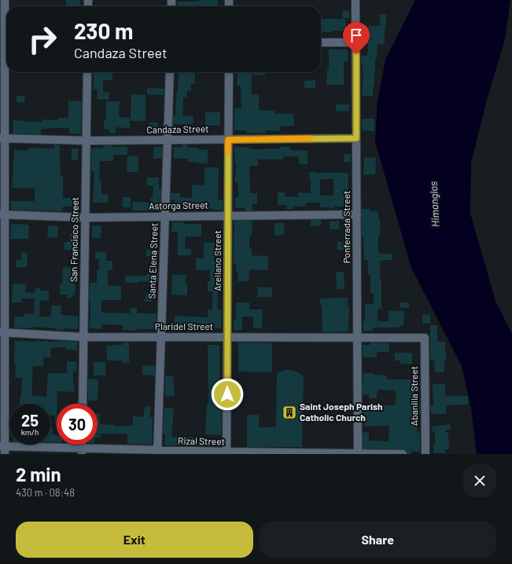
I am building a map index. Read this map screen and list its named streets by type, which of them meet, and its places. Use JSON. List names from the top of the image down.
{
  "streets": {
    "street": [
      "Candaza Street",
      "Astorga Street",
      "Ponferrada Street",
      "San Francisco Street",
      "Santa Elena Street",
      "Arellano Street",
      "Plaridel Street",
      "Abanilla Street",
      "Rizal Street"
    ]
  },
  "crossings": [
    ["Candaza Street", "Ponferrada Street"],
    ["Candaza Street", "San Francisco Street"],
    ["Candaza Street", "Santa Elena Street"],
    ["Candaza Street", "Arellano Street"],
    ["Astorga Street", "Ponferrada Street"],
    ["Astorga Street", "San Francisco Street"],
    ["Astorga Street", "Santa Elena Street"],
    ["Astorga Street", "Arellano Street"],
    ["Ponferrada Street", "Plaridel Street"],
    ["Ponferrada Street", "Rizal Street"],
    ["San Francisco Street", "Plaridel Street"],
    ["Santa Elena Street", "Plaridel Street"],
    ["Santa Elena Street", "Rizal Street"],
    ["Arellano Street", "Plaridel Street"],
    ["Arellano Street", "Rizal Street"],
    ["Plaridel Street", "Abanilla Street"]
  ],
  "water": ["Himanglos"],
  "places": {
    "building": ["Saint Joseph Parish Catholic Church"]
  },
  "page": {
    "turn": ["230 m", "Candaza Street"],
    "speed": "25 km/h",
    "limit": "30",
    "heading": ["2 min", "430 m · 08:48"],
    "buttons": ["Exit", "Share"]
  }
}
